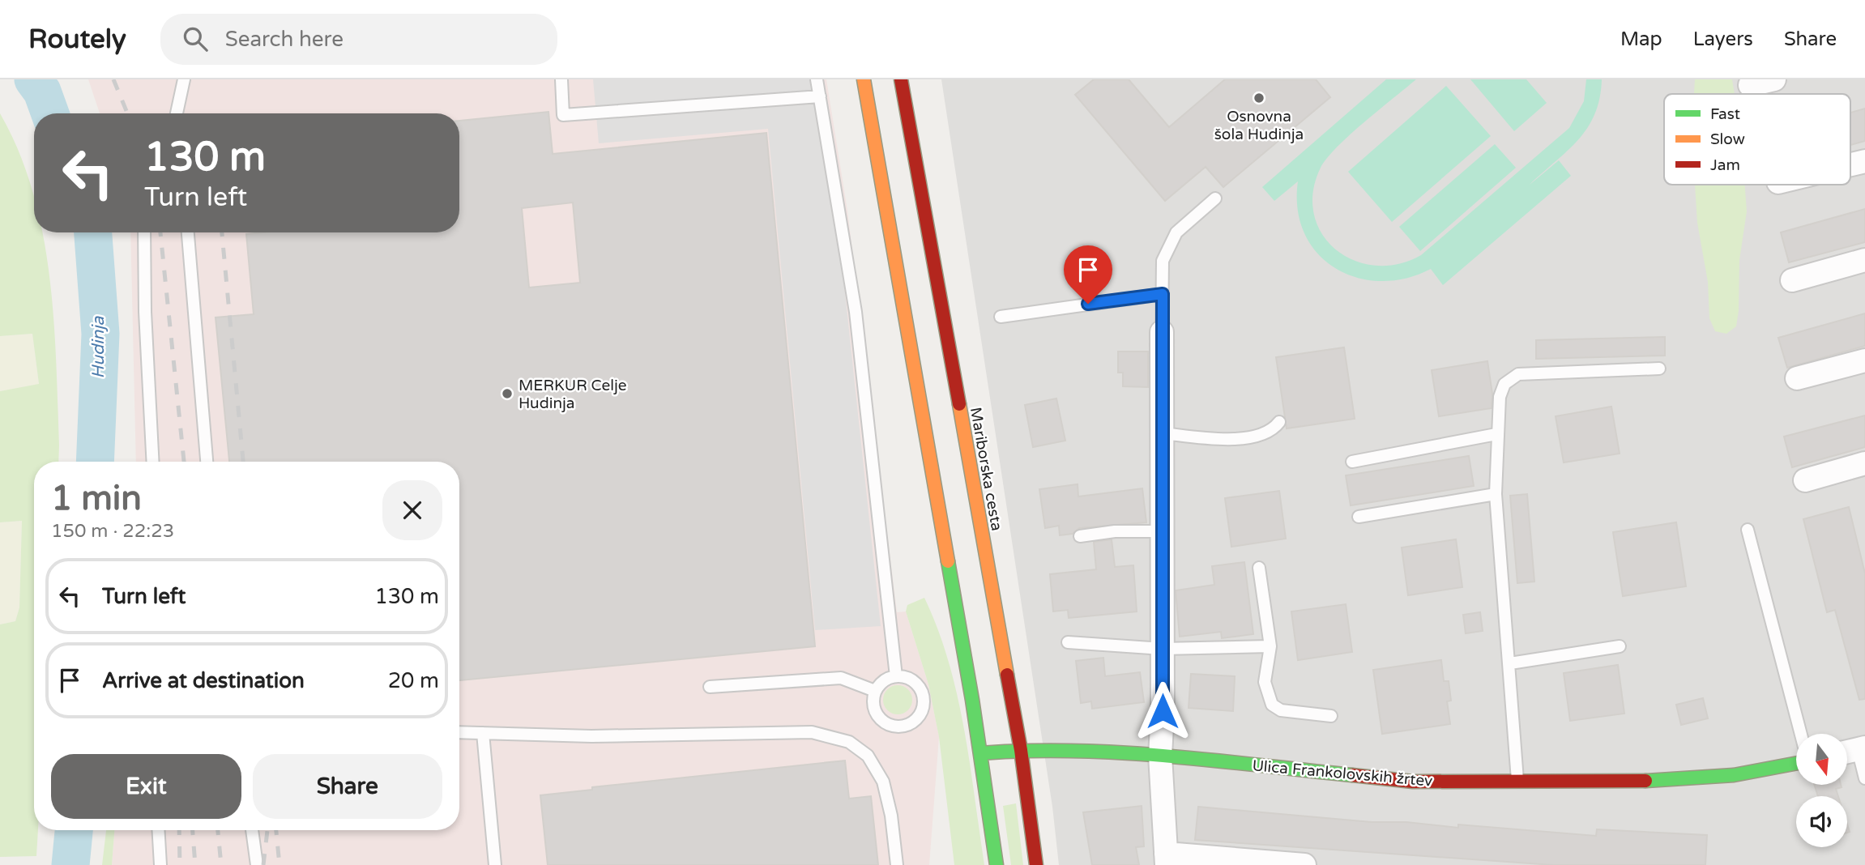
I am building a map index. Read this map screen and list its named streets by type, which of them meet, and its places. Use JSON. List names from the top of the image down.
{
  "streets": {
    "main road": ["Mariborska cesta", "Ulica Frankolovskih žrtev"]
  },
  "crossings": [
    ["Mariborska cesta", "Ulica Frankolovskih žrtev"]
  ],
  "water": ["Hudinja"],
  "places": ["Osnovna šola Hudinja", "MERKUR Celje Hudinja"],
  "legend": ["Fast", "Slow", "Jam"],
  "north": "bottom",
  "page": {
    "header": "Routely",
    "search": "Search here",
    "nav": ["Map", "Layers", "Share"],
    "turn": ["130 m", "Turn left"],
    "heading": ["1 min", "150 m · 22:23"],
    "list": [
      {
        "name": "Turn left",
        "value": "130 m"
      },
      {
        "name": "Arrive at destination",
        "value": "20 m"
      }
    ],
    "buttons": ["Exit", "Share"]
  }
}
